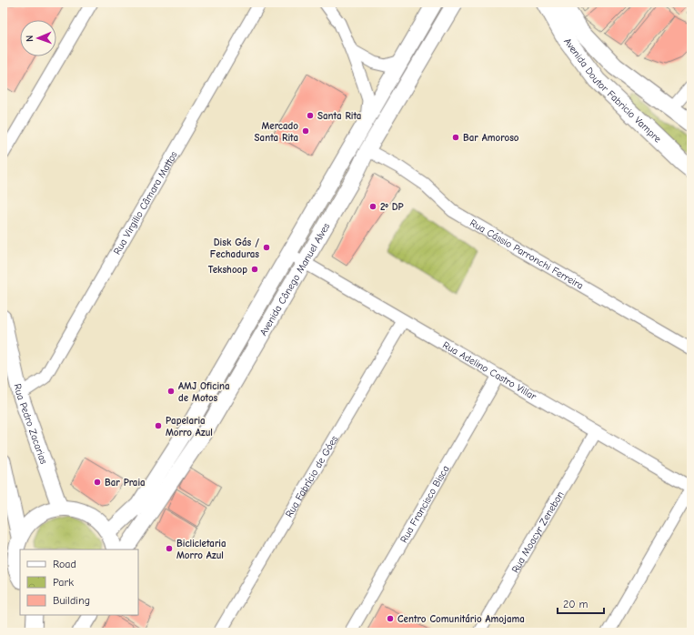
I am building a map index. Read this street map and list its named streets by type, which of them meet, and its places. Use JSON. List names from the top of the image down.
{
  "streets": {
    "main road": ["Avenida Doutor Fabricio Vampre"],
    "street": [
      "Rua Virgilio Câmara Mattos",
      "Rua Cássio Parronchi Ferreira",
      "Avenida Cônego Manuel Alves",
      "Rua Adelino Castro Villar",
      "Rua Pedro Zacarias",
      "Rua Fabrício de Góes",
      "Rua Francisco Bisca",
      "Rua Moacyr Zenebon"
    ]
  },
  "crossings": [
    ["Rua Virgilio Câmara Mattos", "Rua Pedro Zacarias"],
    ["Rua Cássio Parronchi Ferreira", "Avenida Cônego Manuel Alves"],
    ["Avenida Cônego Manuel Alves", "Rua Adelino Castro Villar"],
    ["Rua Adelino Castro Villar", "Rua Fabrício de Góes"],
    ["Rua Adelino Castro Villar", "Rua Francisco Bisca"],
    ["Rua Adelino Castro Villar", "Rua Moacyr Zenebon"]
  ],
  "places": [
    "Santa Rita",
    "Mercado Santa Rita",
    "Bar Amoroso",
    "2º DP",
    "Disk Gás / Fechaduras",
    "Tekshoop",
    "AMJ Oficina de Motos",
    "Papelaria Morro Azul",
    "Bar Praia",
    "Biclicletaria Morro Azul",
    "Centro Comunitário Amojama"
  ],
  "legend": ["Road", "Park", "Building"],
  "scale_bar": "20 m",
  "north": "left"
}
